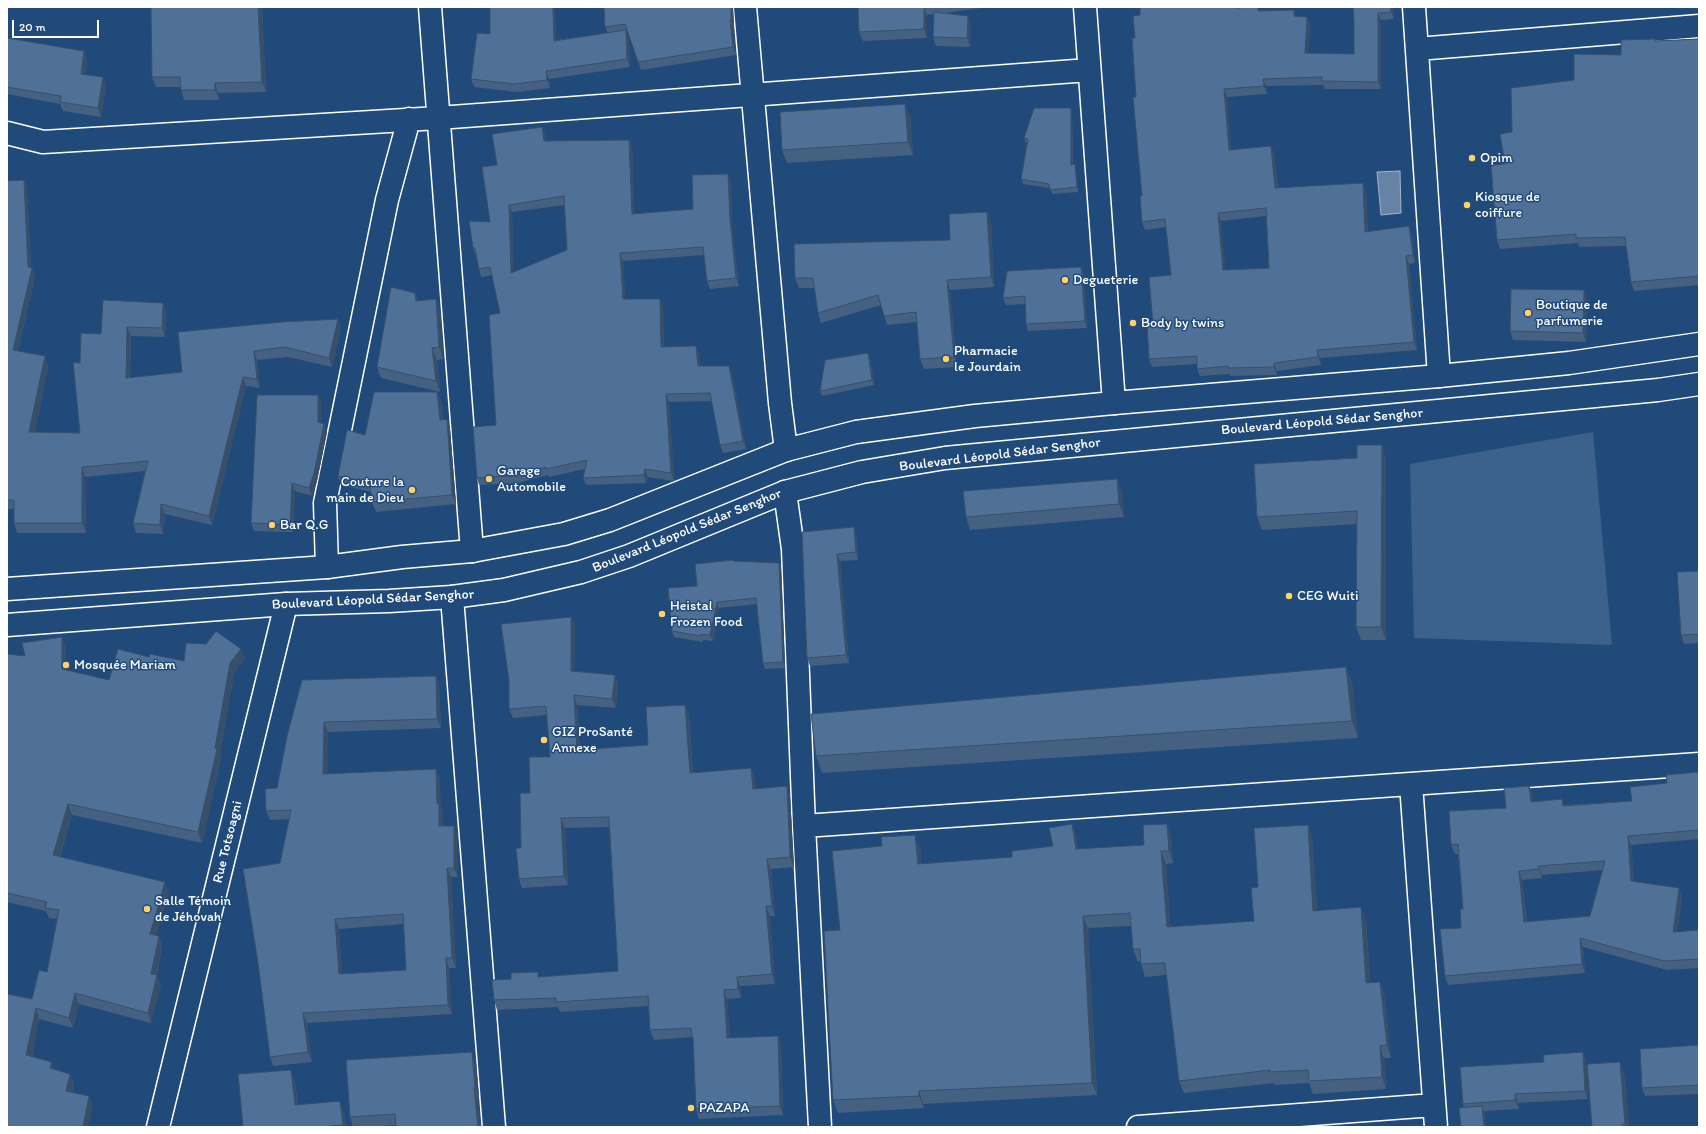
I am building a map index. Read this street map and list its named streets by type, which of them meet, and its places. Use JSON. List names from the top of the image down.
{
  "streets": {
    "street": ["Boulevard Léopold Sédar Senghor", "Rue Totsoagni"]
  },
  "crossings": [
    ["Boulevard Léopold Sédar Senghor", "Rue Totsoagni"]
  ],
  "places": [
    "Opim",
    "Kiosque de coiffure",
    "Degueterie",
    "Boutique de parfumerie",
    "Body by twins",
    "Pharmacie le Jourdain",
    "Garage Automobile",
    "Couture la main de Dieu",
    "Bar Q.G",
    "CEG Wuiti",
    "Heistal Frozen Food",
    "Mosquée Mariam",
    "GIZ ProSanté Annexe",
    "Salle Témoin de Jéhovah",
    "PAZAPA"
  ],
  "scale_bar": "20 m"
}
